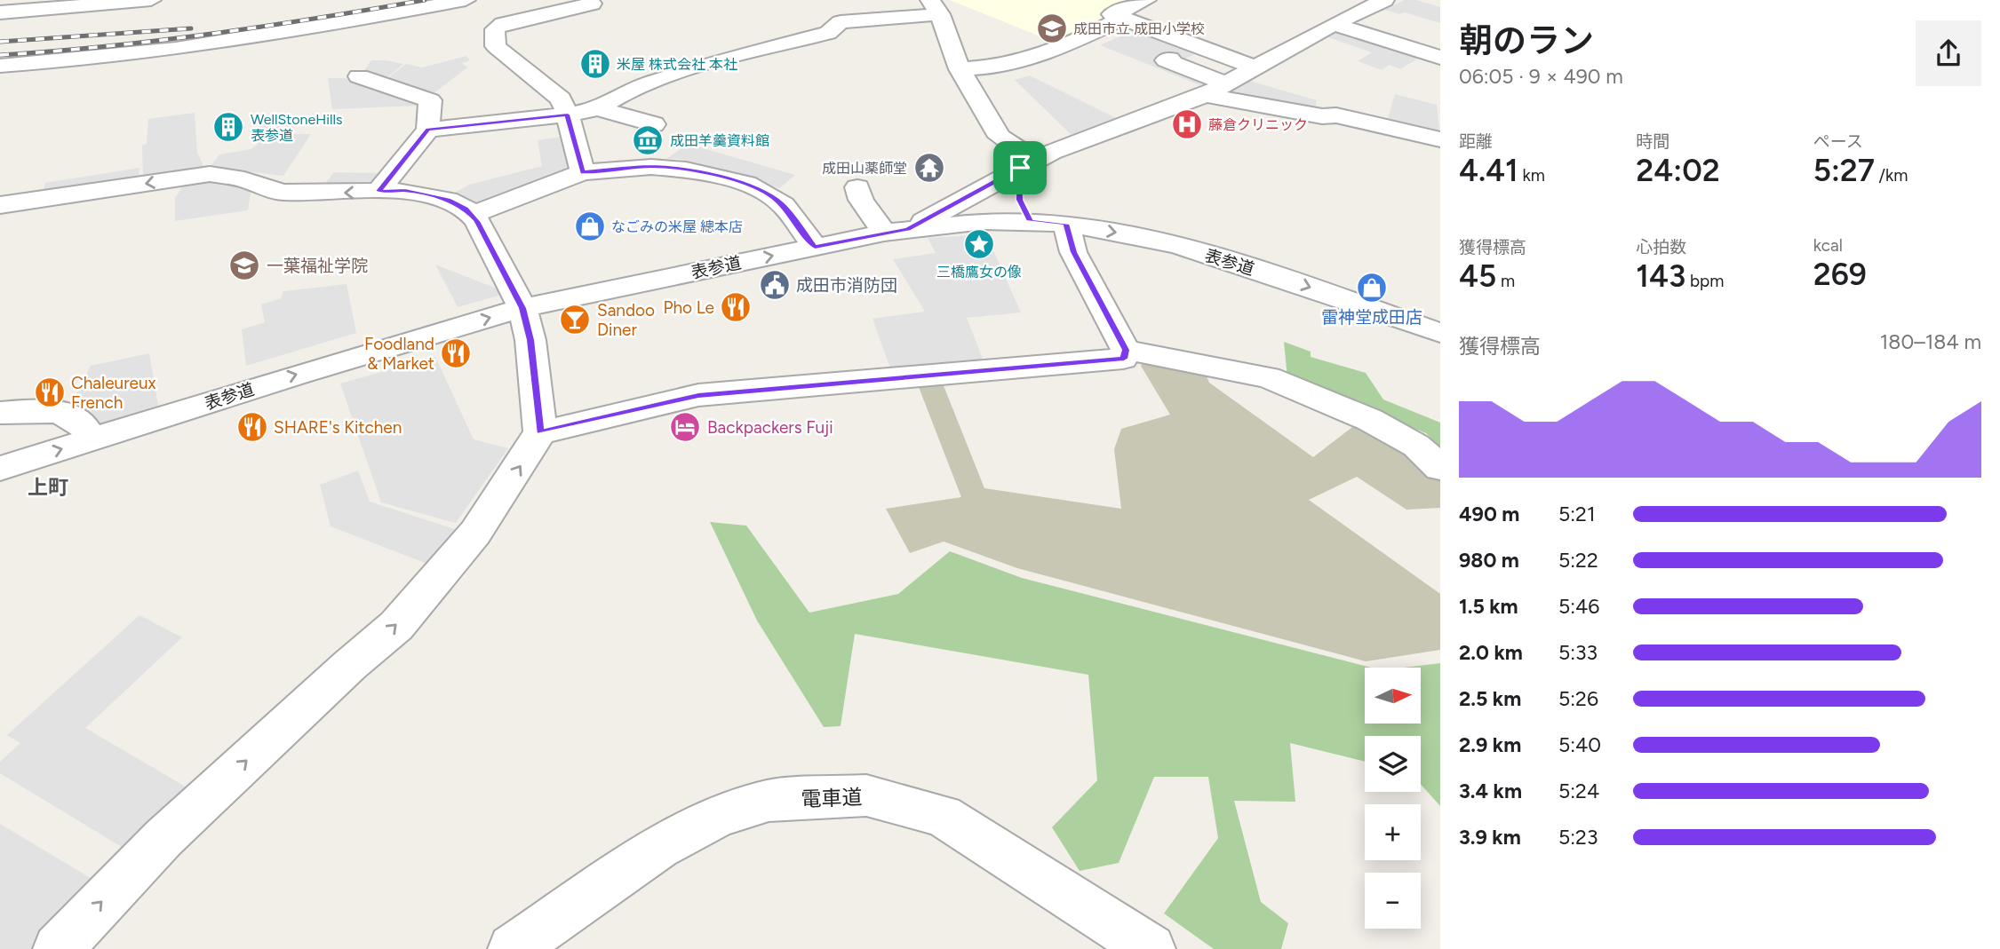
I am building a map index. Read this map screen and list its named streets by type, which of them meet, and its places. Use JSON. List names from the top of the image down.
{
  "streets": {
    "street": ["表参道", "電車道"]
  },
  "districts": ["上町"],
  "places": {
    "school or university": ["成田市立 成田小学校", "一葉福祉学院"],
    "building": ["米屋 株式会社 本社", "WellStoneHills 表参道"],
    "hospital": ["藤倉クリニック"],
    "museum": ["成田羊羹資料館"],
    "temple": ["成田山薬師堂"],
    "shop": ["なごみの米屋 總本店", "雷神堂成田店"],
    "place": ["三橋鷹女の像"],
    "public building": ["成田市消防団"],
    "restaurant": [
      "Pho Le",
      "Foodland & Market",
      "Chaleureux French",
      "SHARE's Kitchen"
    ],
    "bar": ["Sandoo Diner"],
    "hotel": ["Backpackers Fuji"]
  },
  "north": "right",
  "page": {
    "heading": ["朝のラン", "06:05 · 9 × 490 m"],
    "stats": [
      ["距離", "4.41 km"],
      ["時間", "24:02"],
      ["ペース", "5:27 /km"],
      ["獲得標高", "45 m"],
      ["心拍数", "143 bpm"],
      ["kcal", "269"]
    ],
    "chart": ["獲得標高", "180–184 m"],
    "list": [
      {
        "name": "490 m",
        "note": "5:21"
      },
      {
        "name": "980 m",
        "note": "5:22"
      },
      {
        "name": "1.5 km",
        "note": "5:46"
      },
      {
        "name": "2.0 km",
        "note": "5:33"
      },
      {
        "name": "2.5 km",
        "note": "5:26"
      },
      {
        "name": "2.9 km",
        "note": "5:40"
      },
      {
        "name": "3.4 km",
        "note": "5:24"
      },
      {
        "name": "3.9 km",
        "note": "5:23"
      }
    ],
    "map_buttons": ["+", "−"]
  }
}
